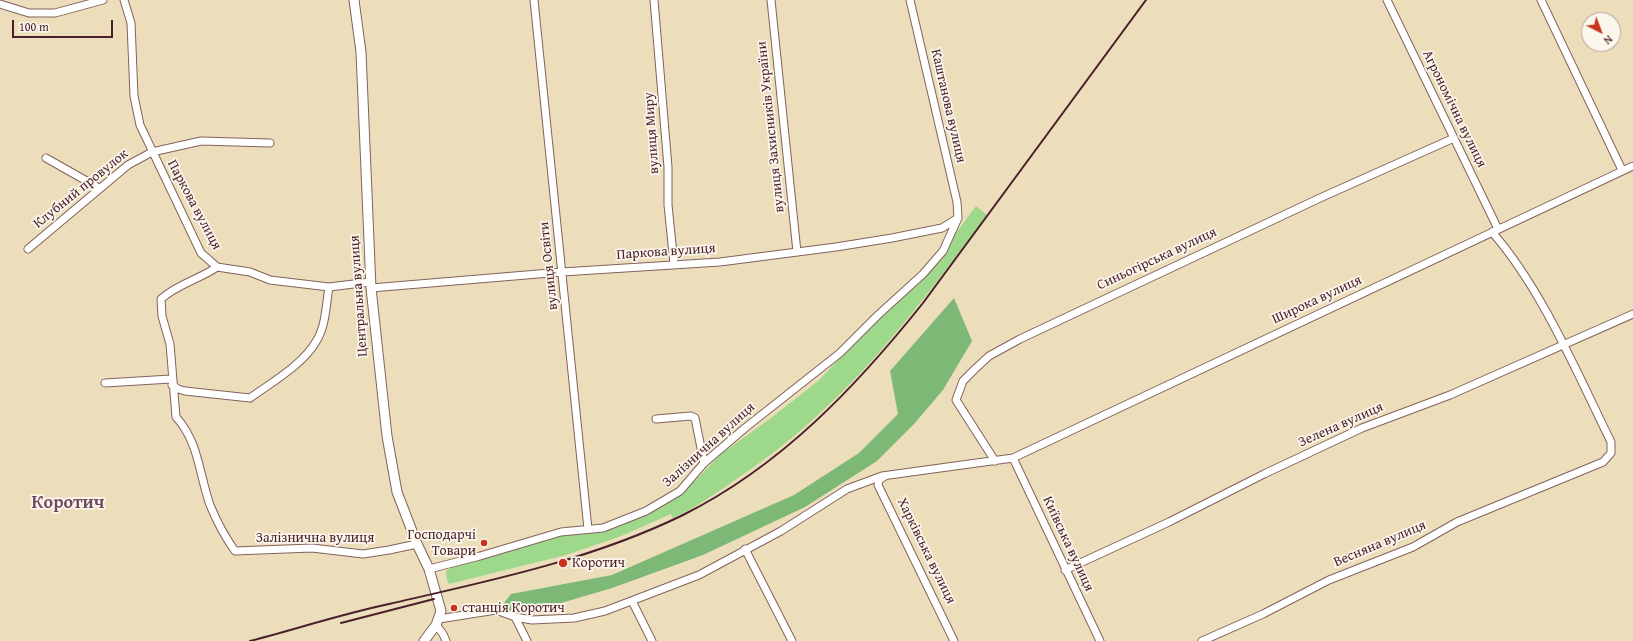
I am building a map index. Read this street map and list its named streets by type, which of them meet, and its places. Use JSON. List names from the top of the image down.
{
  "streets": {
    "street": [
      "Каштанова вулиця",
      "Агрономічна вулиця",
      "вулиця Захисників України",
      "вулиця Миру",
      "Клубний провулок",
      "Паркова вулиця",
      "Синьогірська вулиця",
      "вулиця Освіти",
      "Центральна вулиця",
      "Широка вулиця",
      "Зелена вулиця",
      "Залізнична вулиця",
      "Київська вулиця",
      "Весняна вулиця",
      "Харківська вулиця"
    ]
  },
  "crossings": [
    ["Каштанова вулиця", "Паркова вулиця"],
    ["Каштанова вулиця", "Залізнична вулиця"],
    ["Агрономічна вулиця", "Синьогірська вулиця"],
    ["Агрономічна вулиця", "Широка вулиця"],
    ["Агрономічна вулиця", "Зелена вулиця"],
    ["Агрономічна вулиця", "Весняна вулиця"],
    ["вулиця Захисників України", "Паркова вулиця"],
    ["вулиця Миру", "Паркова вулиця"],
    ["Клубний провулок", "Паркова вулиця"],
    ["Паркова вулиця", "вулиця Освіти"],
    ["Паркова вулиця", "Центральна вулиця"],
    ["Паркова вулиця", "Залізнична вулиця"],
    ["Синьогірська вулиця", "Широка вулиця"],
    ["вулиця Освіти", "Залізнична вулиця"],
    ["Центральна вулиця", "Широка вулиця"],
    ["Центральна вулиця", "Залізнична вулиця"],
    ["Широка вулиця", "Київська вулиця"],
    ["Широка вулиця", "Харківська вулиця"],
    ["Зелена вулиця", "Київська вулиця"]
  ],
  "districts": ["Коротич"],
  "places": ["Господарчі Товари", "Коротич", "станція Коротич"],
  "scale_bar": "100 m",
  "north": "bottom right"
}
